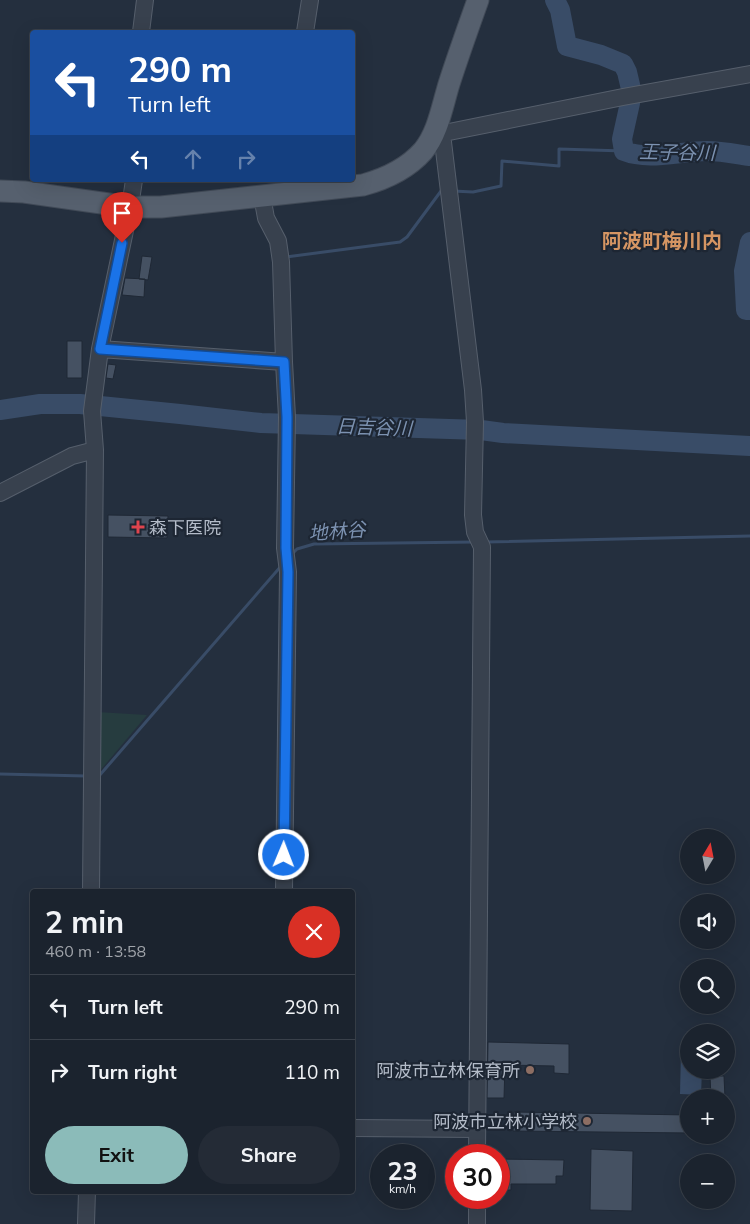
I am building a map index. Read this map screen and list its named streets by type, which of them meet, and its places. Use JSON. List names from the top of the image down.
{
  "districts": ["阿波町梅川内"],
  "water": ["王子谷川", "日吉谷川", "地林谷"],
  "places": {
    "health": ["森下医院"],
    "other": ["阿波市立林保育所", "阿波市立林小学校"]
  },
  "north": "top",
  "page": {
    "turn": ["290 m", "Turn left"],
    "map_buttons": ["+", "−"],
    "heading": ["2 min", "460 m · 13:58"],
    "list": [
      {
        "name": "Turn left",
        "value": "290 m"
      },
      {
        "name": "Turn right",
        "value": "110 m"
      }
    ],
    "buttons": ["Exit", "Share"],
    "speed": "23 km/h",
    "limit": "30"
  }
}
